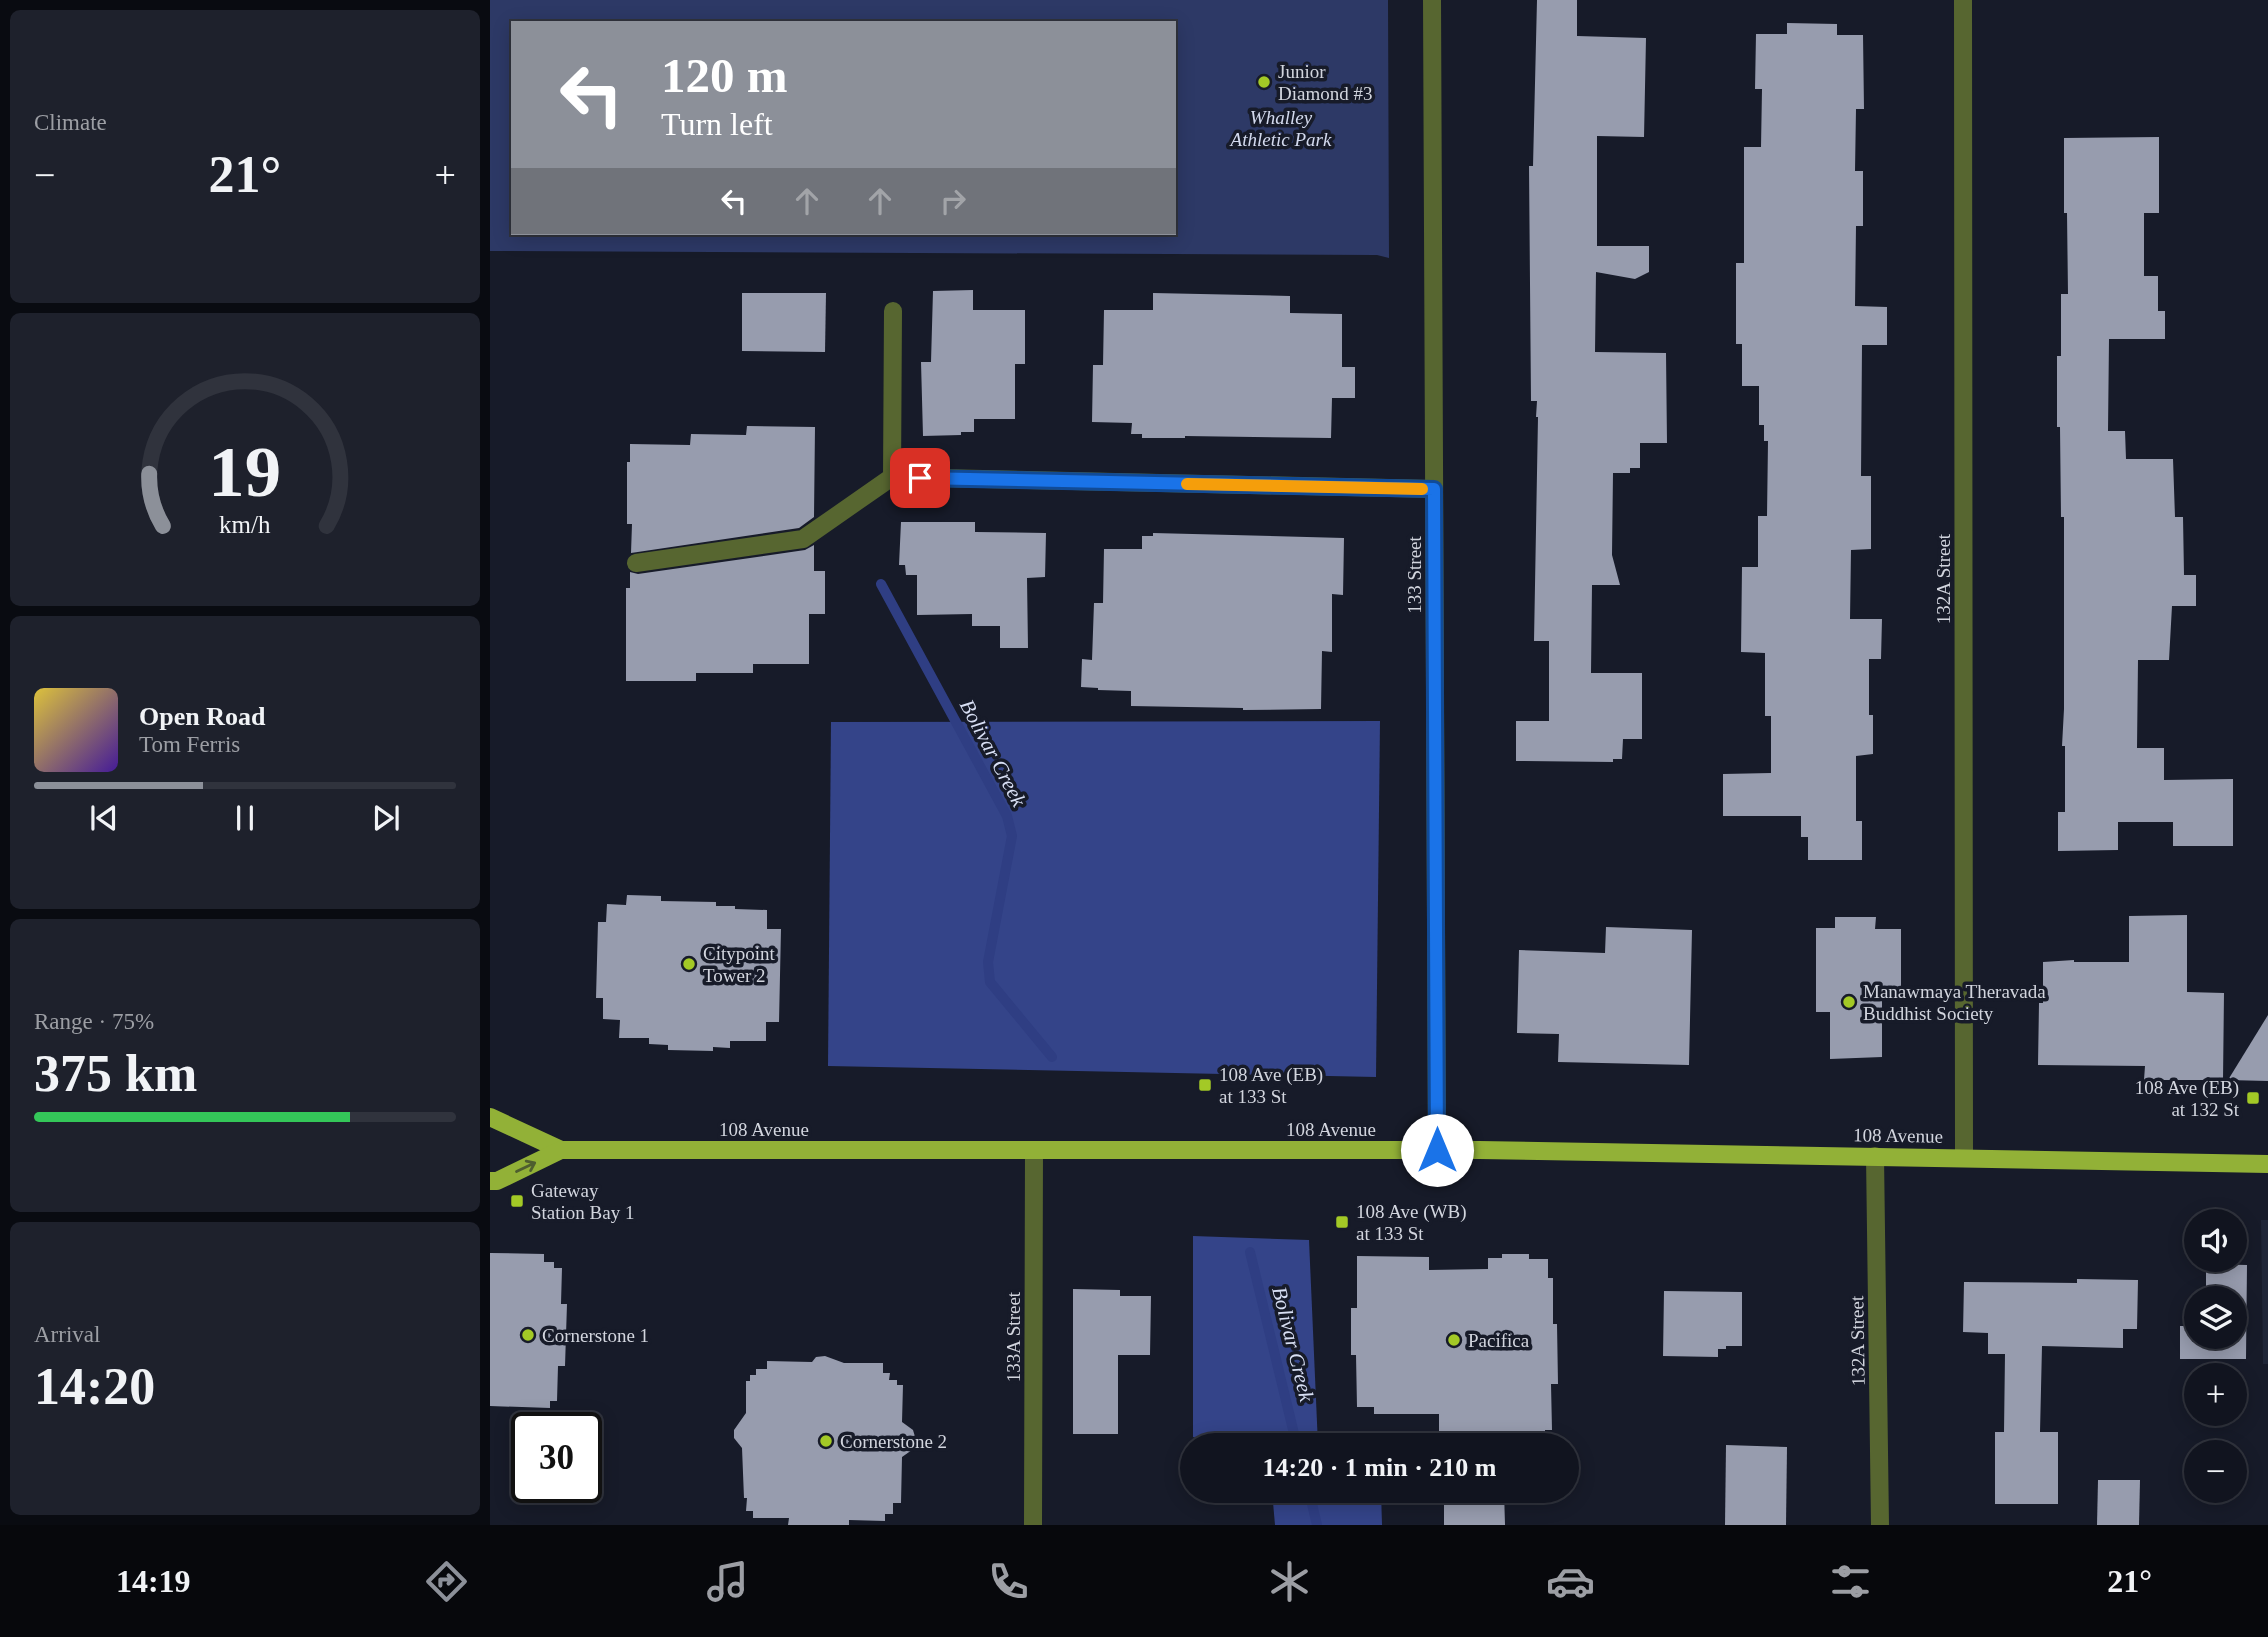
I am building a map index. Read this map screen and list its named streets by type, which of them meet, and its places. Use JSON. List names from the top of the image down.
{
  "streets": {
    "main road": ["108 Avenue"],
    "street": ["133 Street", "132A Street", "133A Street"]
  },
  "crossings": [
    ["133 Street", "108 Avenue"],
    ["132A Street", "108 Avenue"],
    ["108 Avenue", "133A Street"]
  ],
  "water": ["Bolivar Creek"],
  "parks": ["Whalley Athletic Park"],
  "places": {
    "other": [
      "Junior Diamond #3",
      "Citypoint Tower 2",
      "Manawmaya Theravada Buddhist Society",
      "Cornerstone 1",
      "Pacifica",
      "Cornerstone 2"
    ],
    "transit": [
      "108 Ave (EB) at 133 St",
      "108 Ave (EB) at 132 St",
      "Gateway Station Bay 1",
      "108 Ave (WB) at 133 St"
    ]
  },
  "page": {
    "tile": [
      "Climate",
      ["Range · 75%", "375 km"],
      ["Arrival", "14:20"]
    ],
    "turn": ["120 m", "Turn left"],
    "heat": ["−", "21°", "+"],
    "song": ["Open Road", "Tom Ferris"],
    "map_buttons": ["+", "−"],
    "limit": "30",
    "trip": "14:20 · 1 min · 210 m",
    "tabs": ["14:19", "21°"],
    "gauge": ["19", "km/h"]
  }
}
